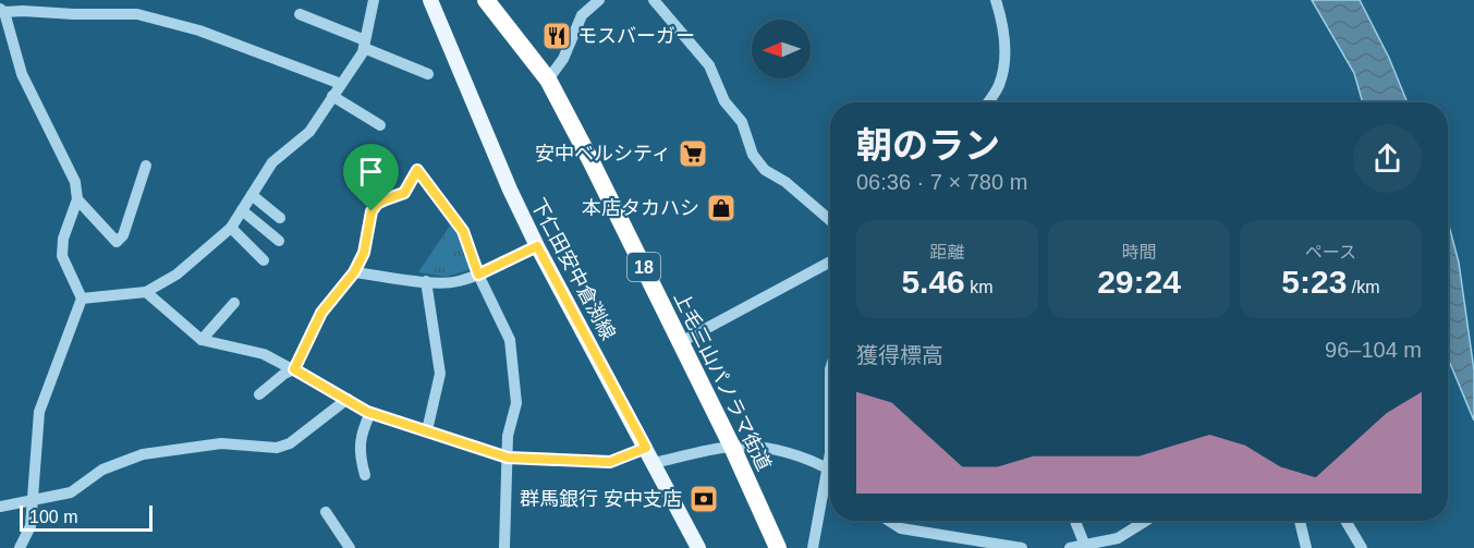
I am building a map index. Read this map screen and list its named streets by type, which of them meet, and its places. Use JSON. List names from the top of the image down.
{
  "streets": {
    "highway": ["18", "上毛三山パノラマ街道"],
    "main road": ["下仁田安中倉渕線"]
  },
  "places": {
    "restaurant": ["モスバーガー"],
    "supermarket": ["安中ベルシティ"],
    "shop": ["本店タカハシ"],
    "bank": ["群馬銀行 安中支店"]
  },
  "scale_bar": "100 m",
  "north": "left",
  "page": {
    "heading": ["朝のラン", "06:36 · 7 × 780 m"],
    "stats": [
      ["距離", "5.46 km"],
      ["時間", "29:24"],
      ["ペース", "5:23 /km"]
    ],
    "chart": ["獲得標高", "96–104 m"],
    "scale": "100 m"
  }
}
